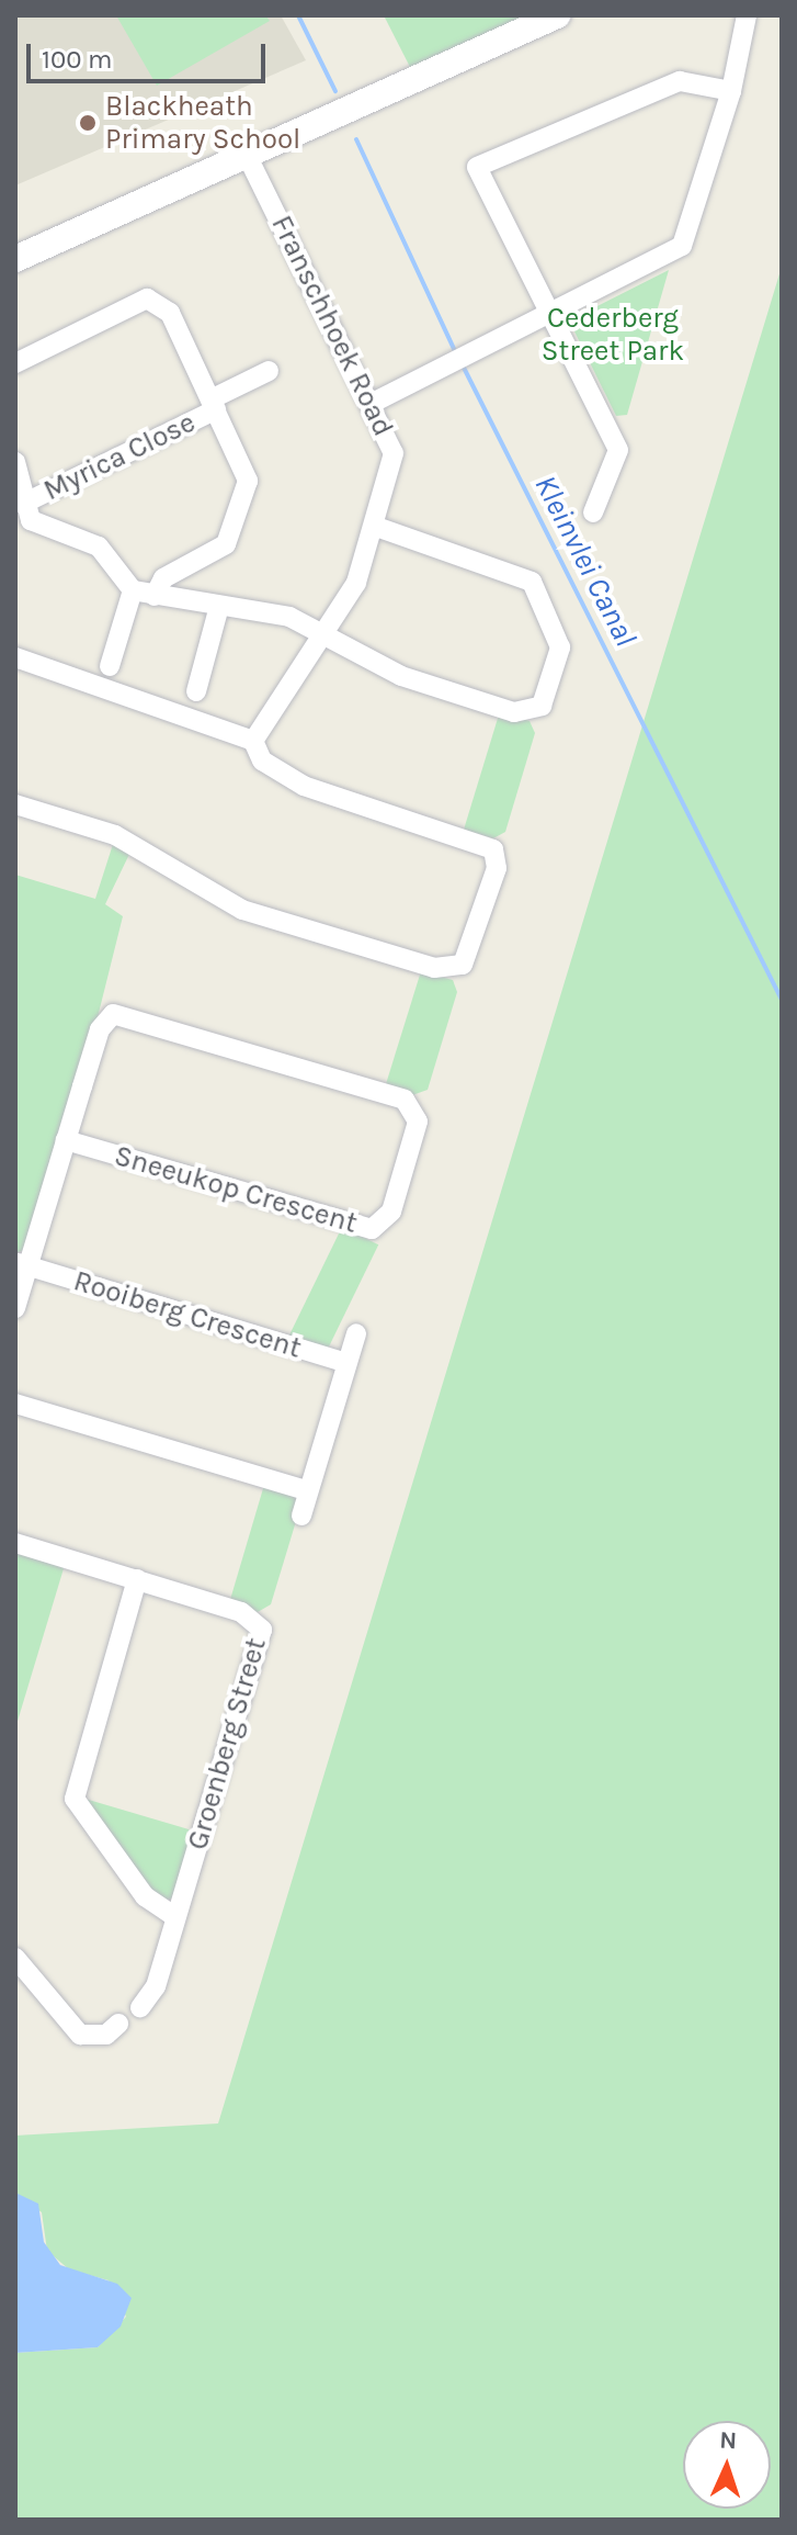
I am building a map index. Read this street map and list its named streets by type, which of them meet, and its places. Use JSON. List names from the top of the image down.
{
  "streets": {
    "street": [
      "Franschhoek Road",
      "Myrica Close",
      "Sneeukop Crescent",
      "Rooiberg Crescent",
      "Groenberg Street"
    ]
  },
  "water": ["Kleinvlei Canal"],
  "parks": ["Cederberg Street Park"],
  "places": ["Blackheath Primary School"],
  "scale_bar": "100 m",
  "north": "top"
}
